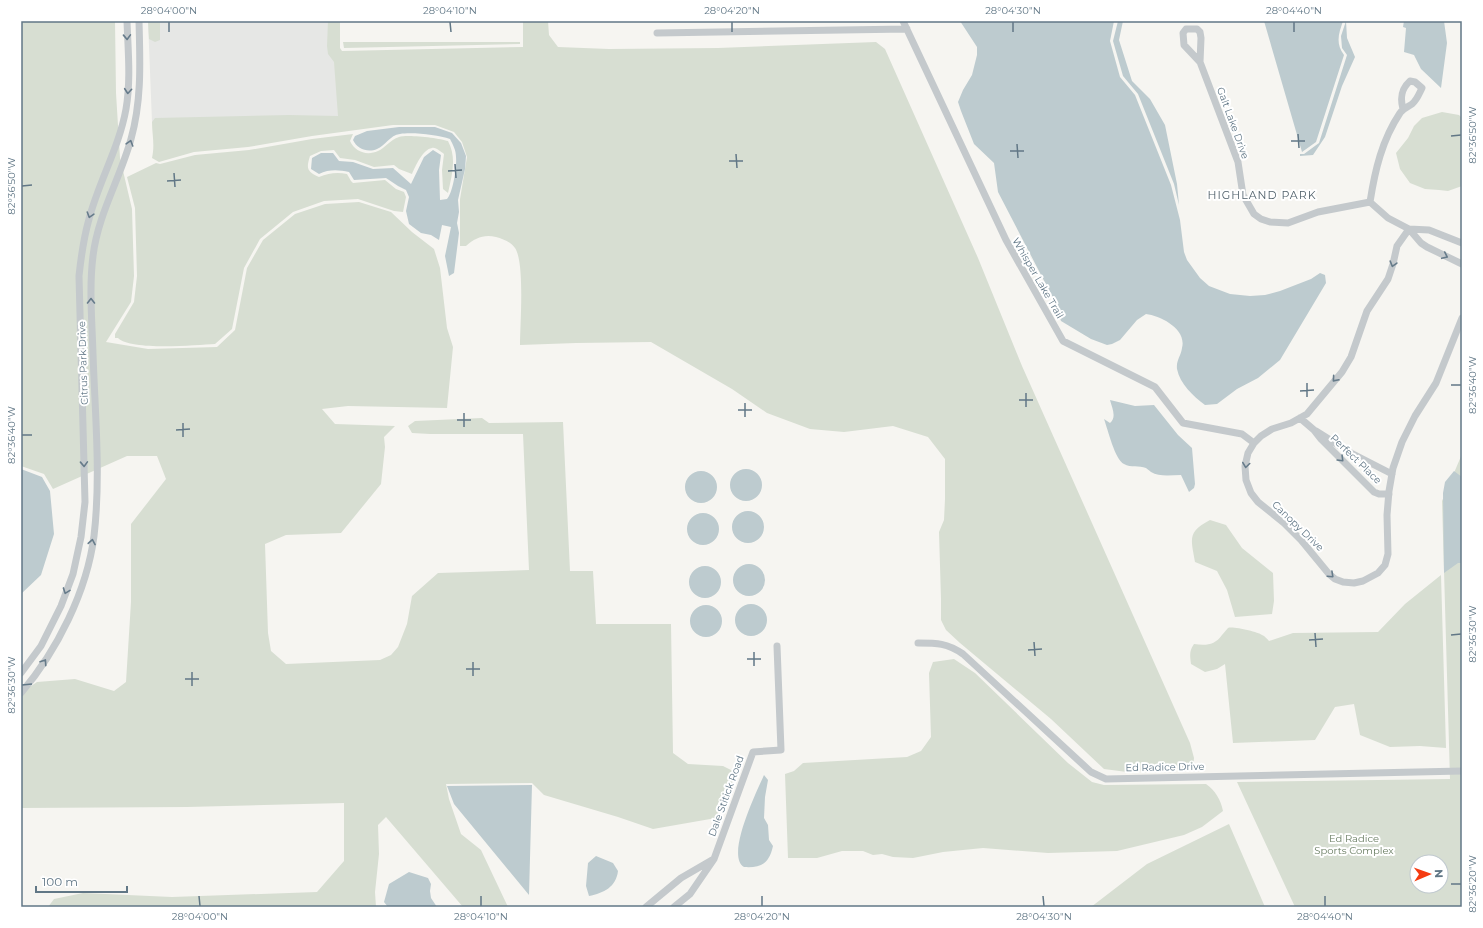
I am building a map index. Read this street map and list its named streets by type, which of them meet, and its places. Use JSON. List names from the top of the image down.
{
  "streets": {
    "street": [
      "Galt Lake Drive",
      "Whisper Lake Trail",
      "Citrus Park Drive",
      "Perfect Place",
      "Canopy Drive",
      "Ed Radice Drive",
      "Dale Stitick Road"
    ]
  },
  "crossings": [
    ["Whisper Lake Trail", "Canopy Drive"],
    ["Perfect Place", "Canopy Drive"]
  ],
  "districts": ["HIGHLAND PARK"],
  "parks": ["Ed Radice Sports Complex"],
  "scale_bar": "100 m",
  "north": "right",
  "coordinates": [
    "28°04'00\"N",
    "28°04'10\"N",
    "28°04'20\"N",
    "28°04'30\"N",
    "28°04'40\"N",
    "82°36'50\"W",
    "82°36'40\"W",
    "82°36'30\"W",
    "82°36'20\"W"
  ]
}
